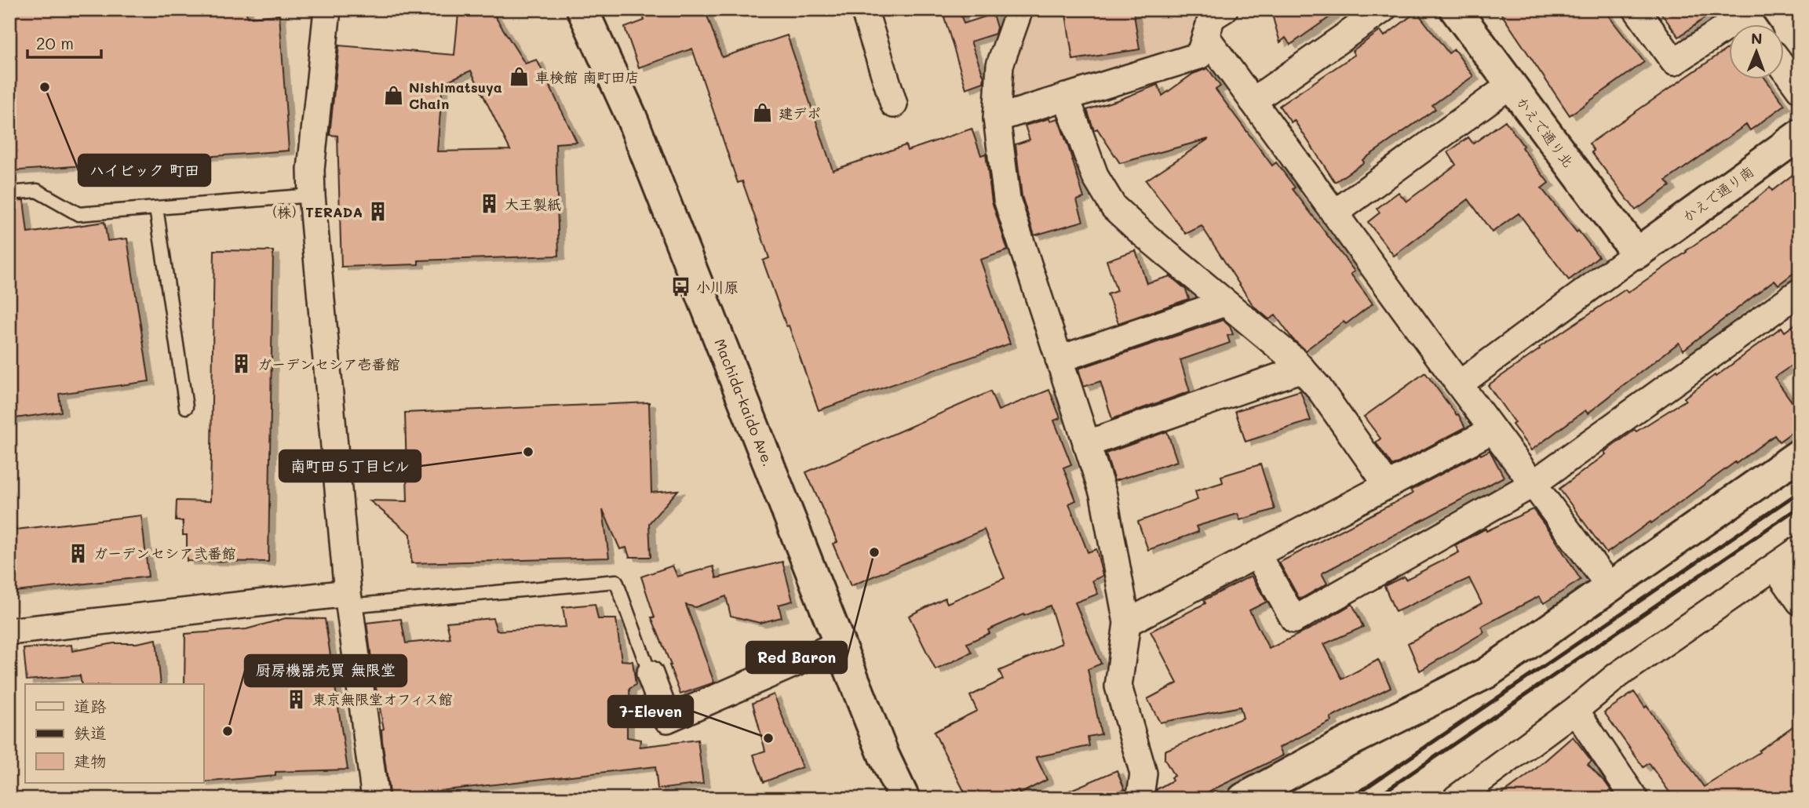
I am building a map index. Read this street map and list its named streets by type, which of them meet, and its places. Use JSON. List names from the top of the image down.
{
  "streets": {
    "street": ["かえで通り北", "かえで通り南", "Machida-kaido Ave."]
  },
  "crossings": [
    ["かえで通り北", "かえで通り南"]
  ],
  "places": {
    "shop": ["車検館 南町田店", "Nishimatsuya Chain", "建デポ"],
    "other": [
      "ハイビック 町田",
      "南町田５丁目ビル",
      "Red Baron",
      "厨房機器売買 無限堂",
      "7-Eleven"
    ],
    "building": [
      "大王製紙",
      "（株）TERADA",
      "ガーデンセシア壱番館",
      "ガーデンセシア弐番館",
      "東京無限堂オフィス館"
    ],
    "bus stop": ["小川原"]
  },
  "legend": ["道路", "鉄道", "建物"],
  "scale_bar": "20 m",
  "north": "top"
}
